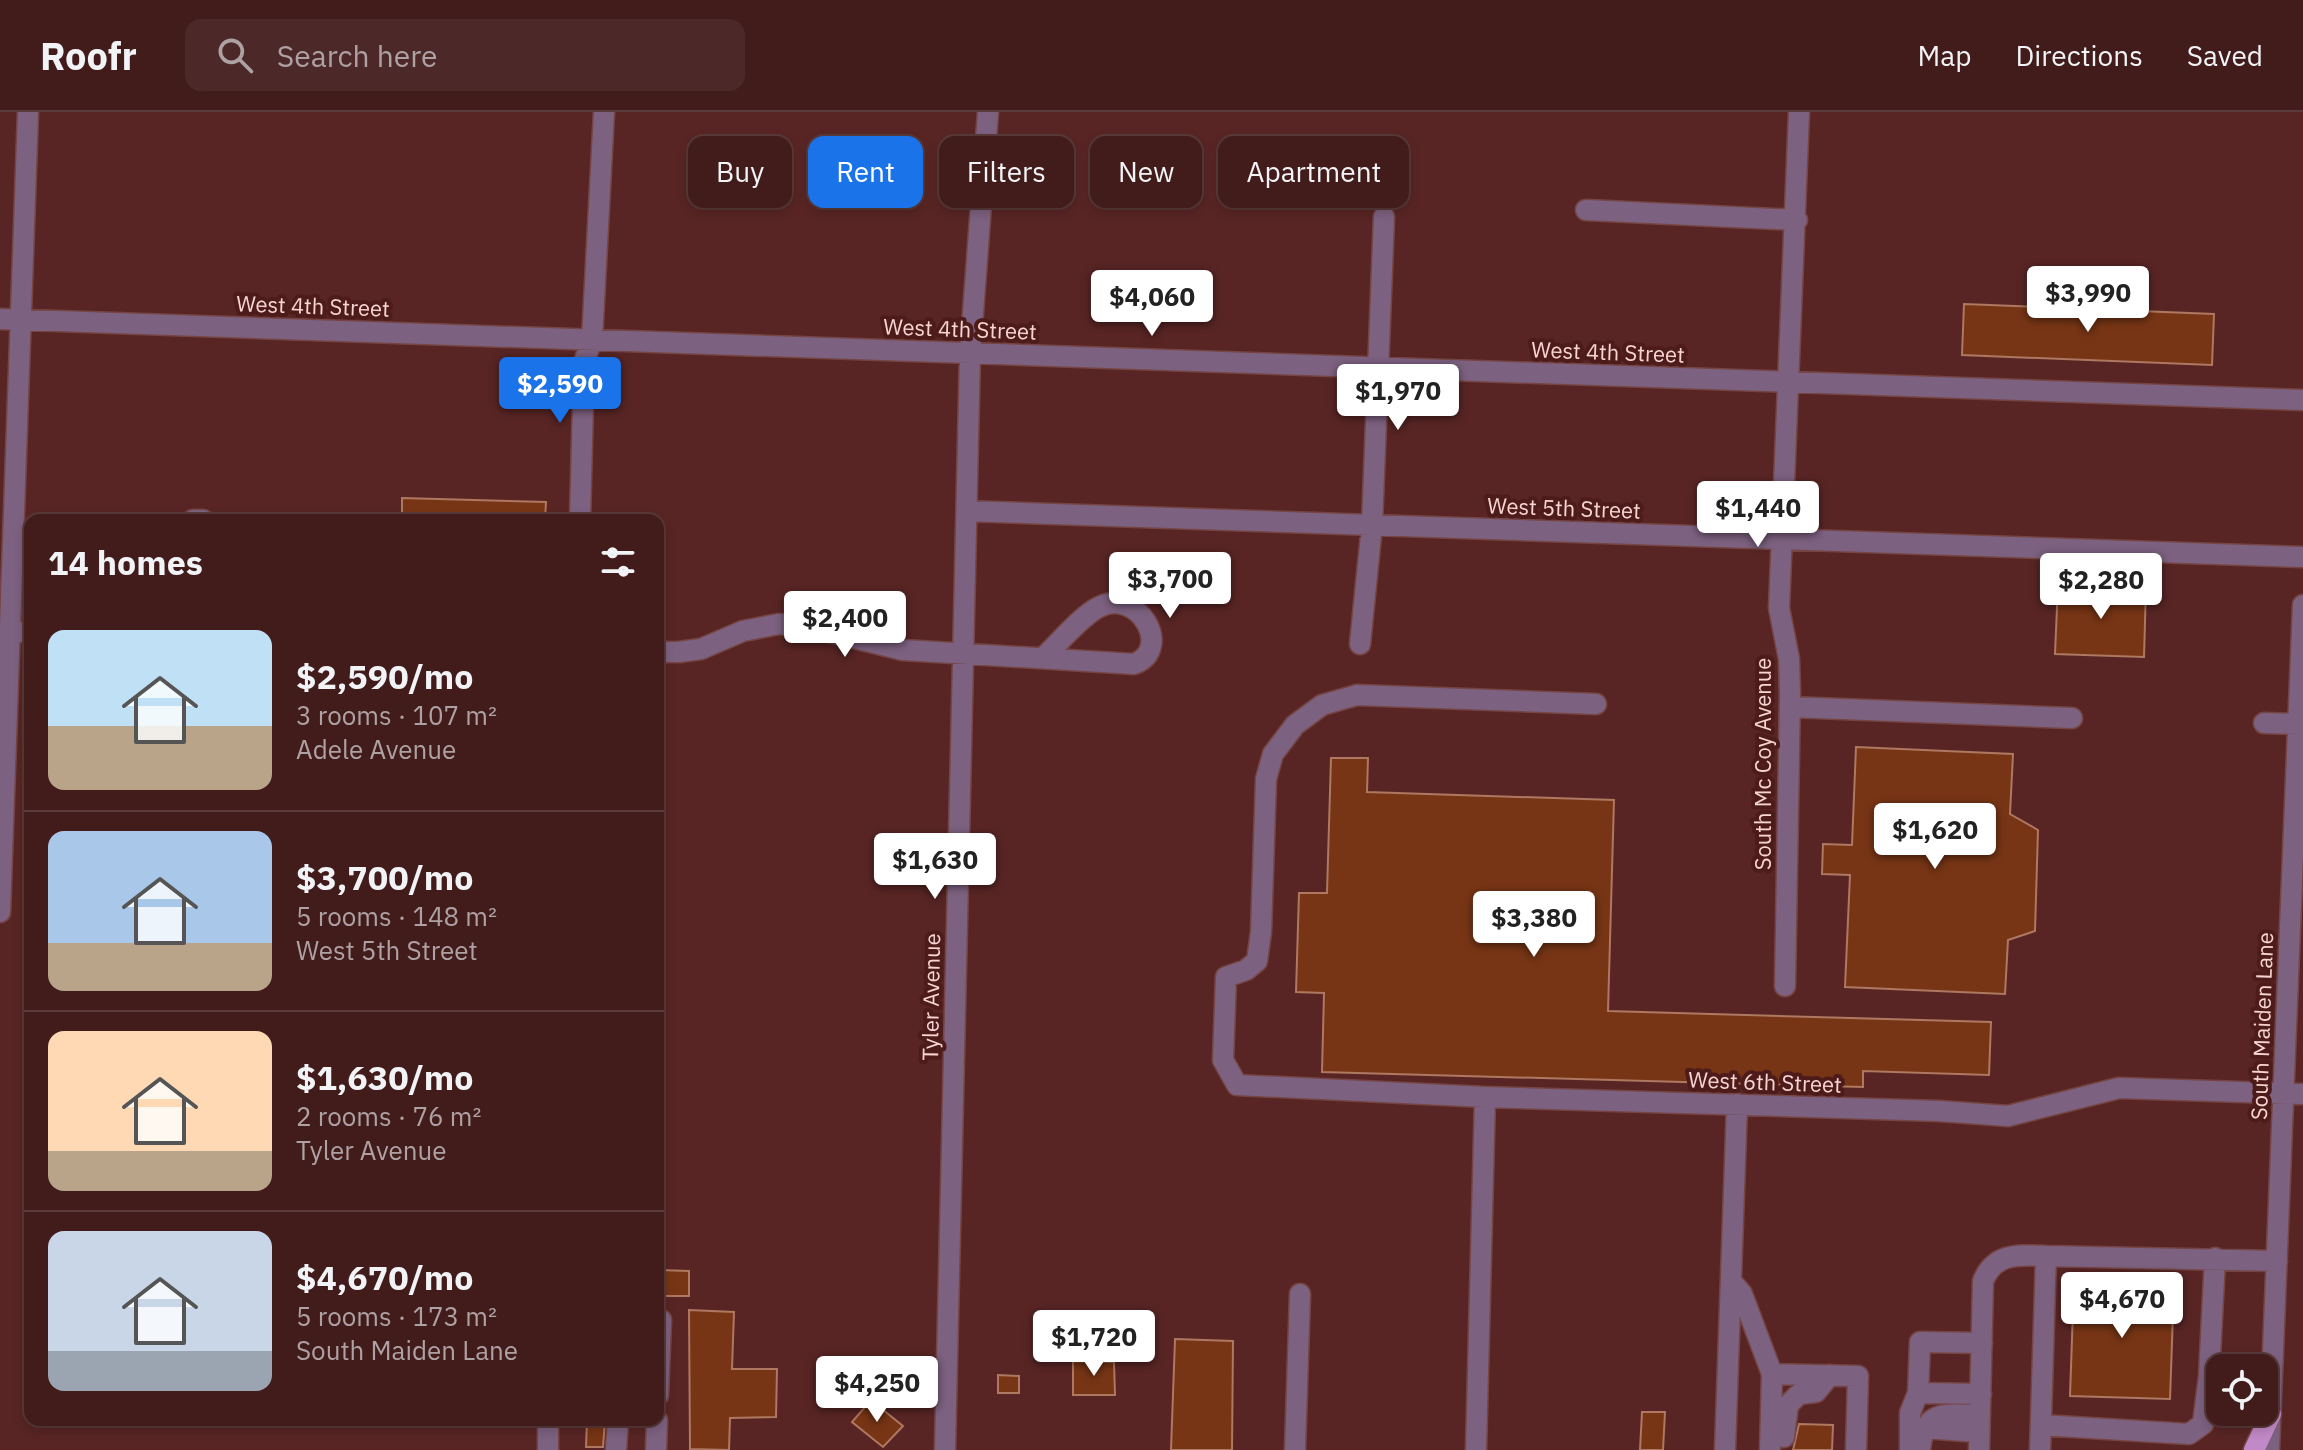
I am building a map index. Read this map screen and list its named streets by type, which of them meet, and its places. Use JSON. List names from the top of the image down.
{
  "streets": {
    "street": [
      "West 4th Street",
      "West 5th Street",
      "South Mc Coy Avenue",
      "Tyler Avenue",
      "South Maiden Lane",
      "West 6th Street"
    ]
  },
  "crossings": [
    ["West 4th Street", "South Mc Coy Avenue"],
    ["West 4th Street", "Tyler Avenue"],
    ["West 5th Street", "South Mc Coy Avenue"],
    ["West 5th Street", "Tyler Avenue"],
    ["South Maiden Lane", "West 6th Street"]
  ],
  "page": {
    "header": "Roofr",
    "search": "Search here",
    "nav": ["Map", "Directions", "Saved"],
    "chip": [
      "Buy",
      "Rent",
      "Filters",
      "New",
      "Apartment"
    ],
    "price": [
      "$3,990",
      "$4,060",
      "$2,590",
      "$1,970",
      "$1,440",
      "$3,700",
      "$2,280",
      "$2,400",
      "$1,620",
      "$1,630",
      "$3,380",
      "$4,670",
      "$1,720",
      "$4,250"
    ],
    "heading": "14 homes",
    "list": [
      {
        "name": "$2,590/mo",
        "note": "3 rooms · 107 m² · Adele Avenue"
      },
      {
        "name": "$3,700/mo",
        "note": "5 rooms · 148 m² · West 5th Street"
      },
      {
        "name": "$1,630/mo",
        "note": "2 rooms · 76 m² · Tyler Avenue"
      },
      {
        "name": "$4,670/mo",
        "note": "5 rooms · 173 m² · South Maiden Lane"
      }
    ]
  }
}
